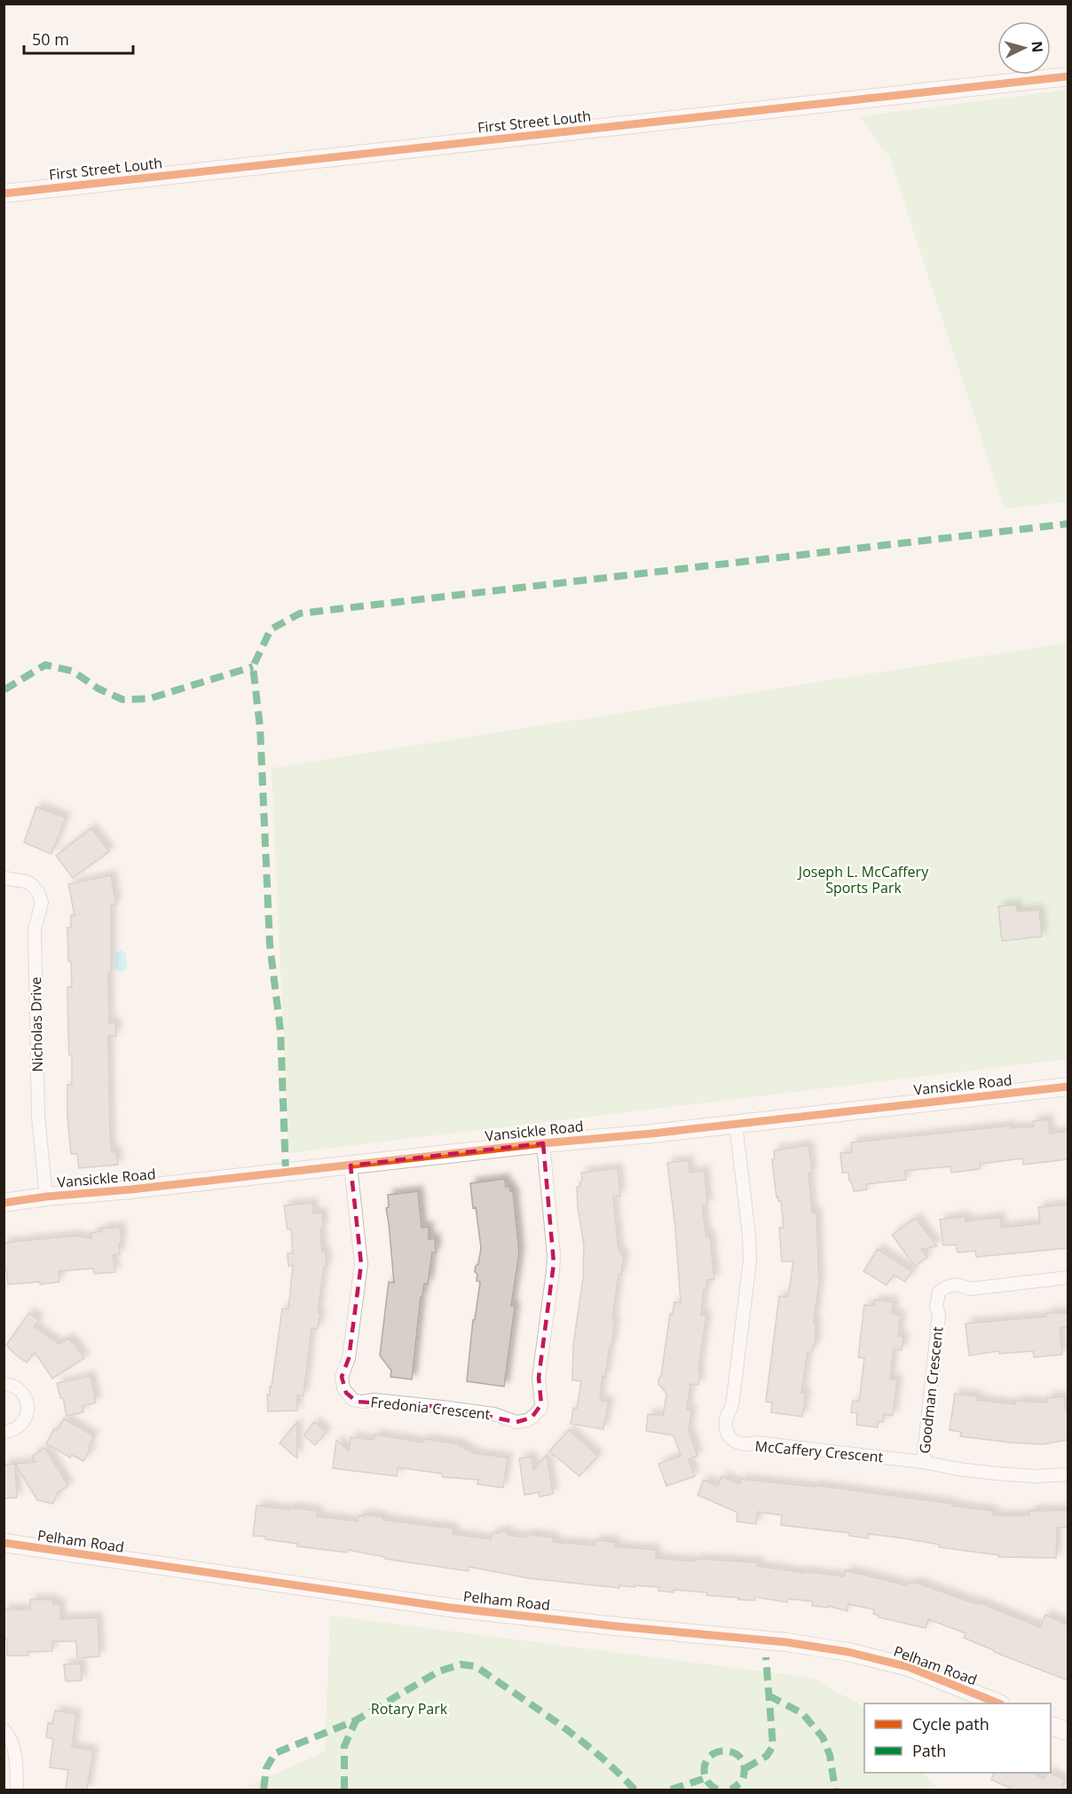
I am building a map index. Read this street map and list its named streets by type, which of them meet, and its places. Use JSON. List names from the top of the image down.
{
  "streets": {
    "street": [
      "First Street Louth",
      "Nicholas Drive",
      "Vansickle Road",
      "Goodman Crescent",
      "Fredonia Crescent",
      "McCaffery Crescent",
      "Pelham Road"
    ]
  },
  "crossings": [
    ["Nicholas Drive", "Vansickle Road"],
    ["Vansickle Road", "Fredonia Crescent"],
    ["Vansickle Road", "McCaffery Crescent"],
    ["Goodman Crescent", "McCaffery Crescent"]
  ],
  "parks": ["Joseph L. McCaffery Sports Park", "Rotary Park"],
  "legend": ["Cycle path", "Path"],
  "scale_bar": "50 m",
  "north": "right"
}
